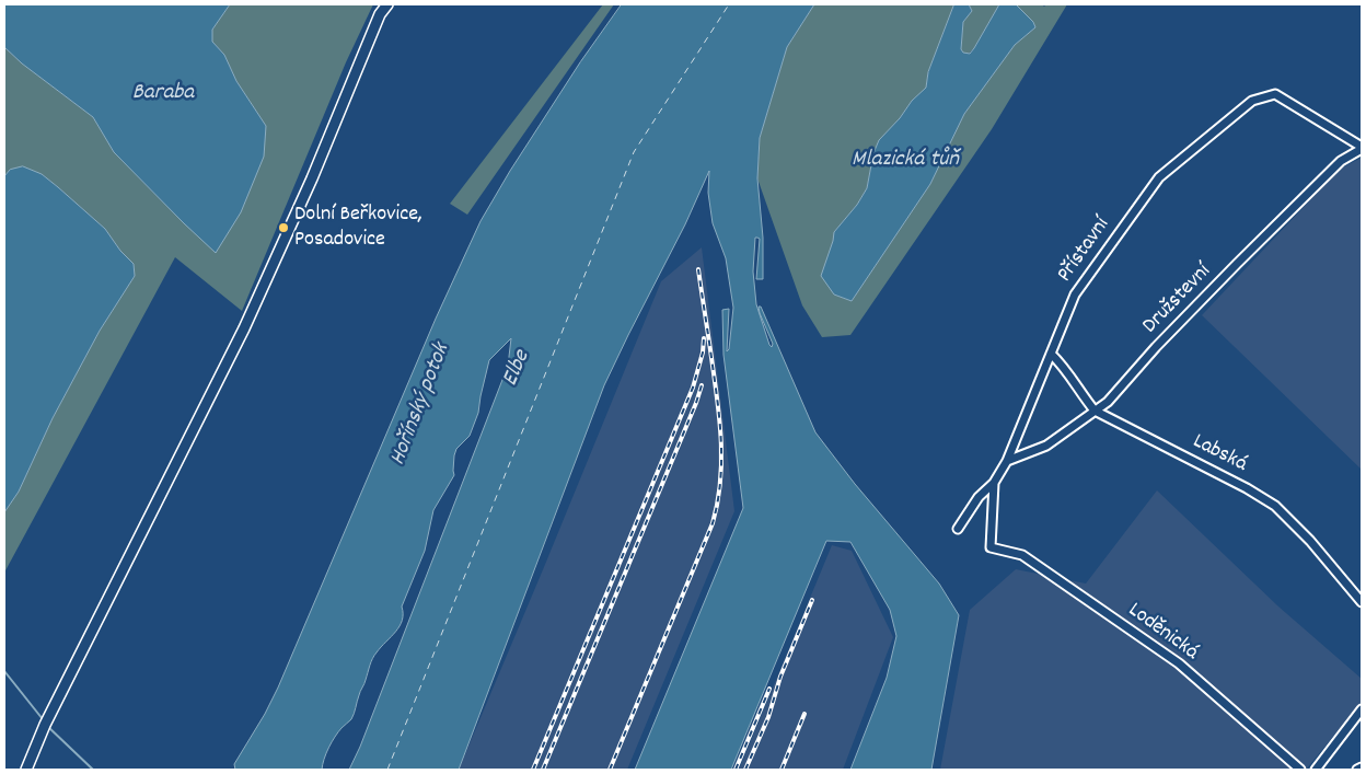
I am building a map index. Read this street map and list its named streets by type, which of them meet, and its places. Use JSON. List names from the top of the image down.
{
  "streets": {
    "street": [
      "Přístavní",
      "Družstevní",
      "Labská",
      "Loděnická"
    ]
  },
  "crossings": [
    ["Přístavní", "Družstevní"],
    ["Přístavní", "Labská"],
    ["Přístavní", "Loděnická"],
    ["Družstevní", "Labská"]
  ],
  "water": [
    "Baraba",
    "Mlazická tůň",
    "Elbe",
    "Hořínský potok"
  ],
  "places": ["Dolní Beřkovice, Posadovice"]
}
